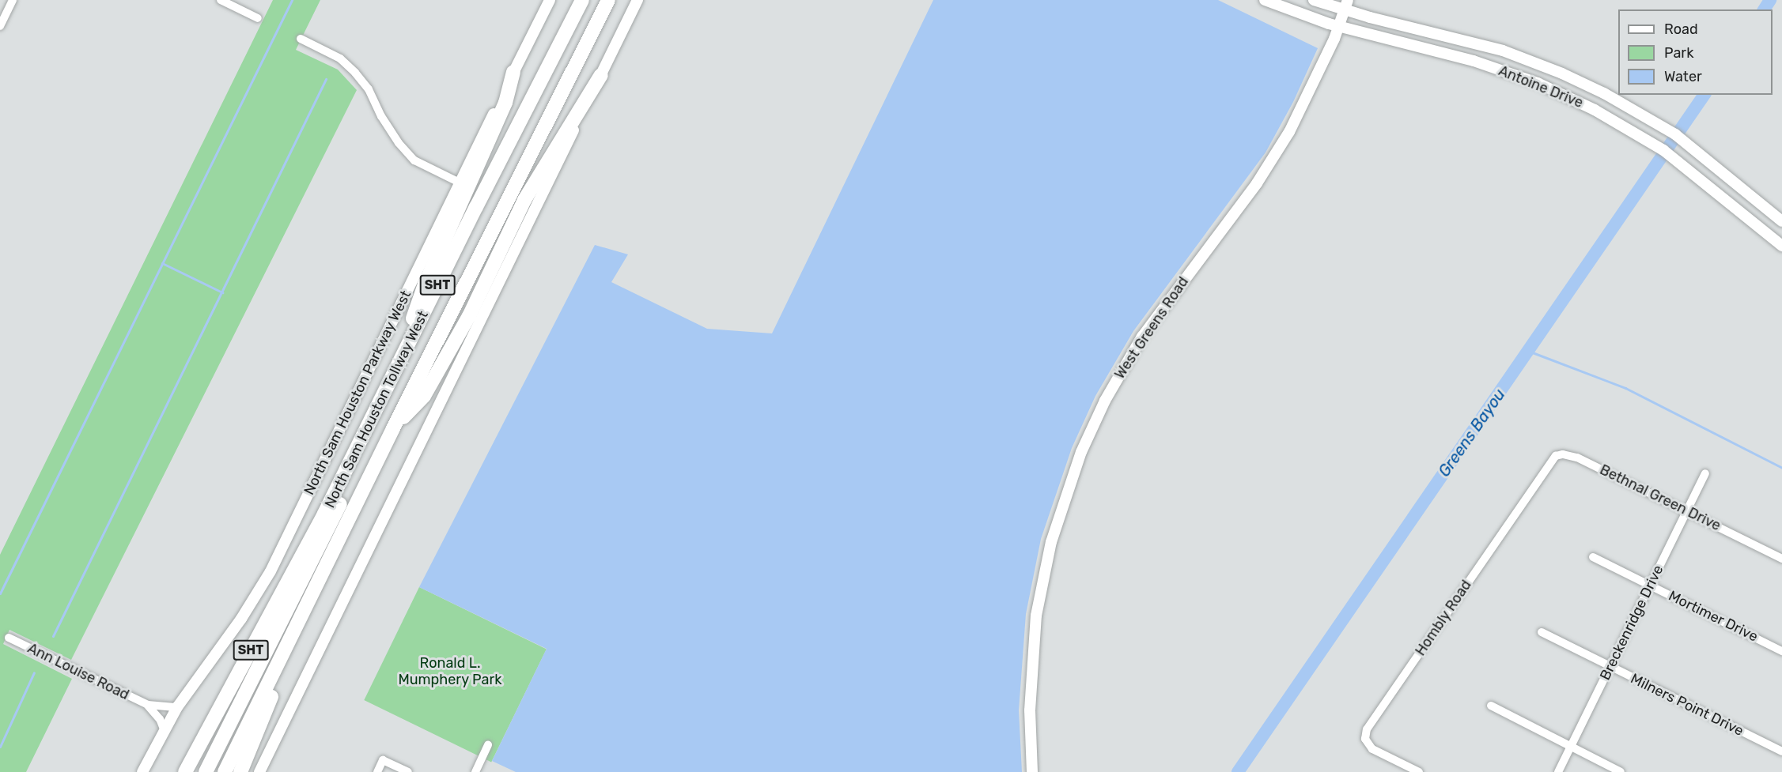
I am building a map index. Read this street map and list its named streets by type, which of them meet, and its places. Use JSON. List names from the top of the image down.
{
  "streets": {
    "highway": ["SHT", "North Sam Houston Tollway West"],
    "main road": ["Antoine Drive", "West Greens Road", "North Sam Houston Parkway West"],
    "street": [
      "Bethnal Green Drive",
      "Mortimer Drive",
      "Hombly Road",
      "Breckenridge Drive",
      "Ann Louise Road",
      "Milners Point Drive"
    ]
  },
  "crossings": [
    ["Antoine Drive", "West Greens Road"],
    ["North Sam Houston Parkway West", "Ann Louise Road"],
    ["Bethnal Green Drive", "Hombly Road"],
    ["Bethnal Green Drive", "Breckenridge Drive"],
    ["Mortimer Drive", "Breckenridge Drive"],
    ["Breckenridge Drive", "Milners Point Drive"]
  ],
  "water": ["Greens Bayou"],
  "parks": ["Ronald L. Mumphery Park"],
  "legend": ["Road", "Park", "Water"]
}
